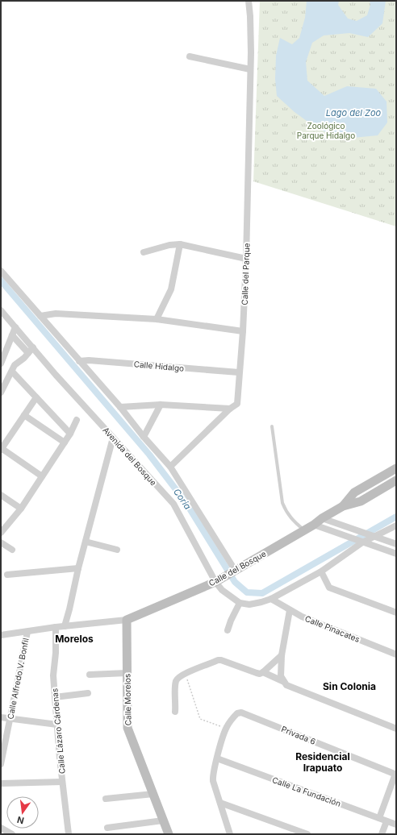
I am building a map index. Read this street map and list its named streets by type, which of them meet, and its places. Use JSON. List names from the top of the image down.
{
  "streets": {
    "street": [
      "Calle del Parque",
      "Calle Hidalgo",
      "Avenida del Bosque",
      "Calle del Bosque",
      "Calle Pinacates",
      "Calle Alfredo V. Bonfil",
      "Calle Morelos",
      "Calle Lázaro Cárdenas",
      "Privada 6",
      "Calle La Fundación"
    ]
  },
  "crossings": [
    ["Calle del Parque", "Calle Hidalgo"],
    ["Avenida del Bosque", "Calle del Bosque"],
    ["Avenida del Bosque", "Calle Pinacates"],
    ["Calle del Bosque", "Calle Morelos"]
  ],
  "districts": ["Morelos", "Sin Colonia", "Residencial Irapuato"],
  "water": ["Lago del Zoo", "Coria"],
  "parks": ["Zoológico Parque Hidalgo"],
  "north": "bottom"
}
